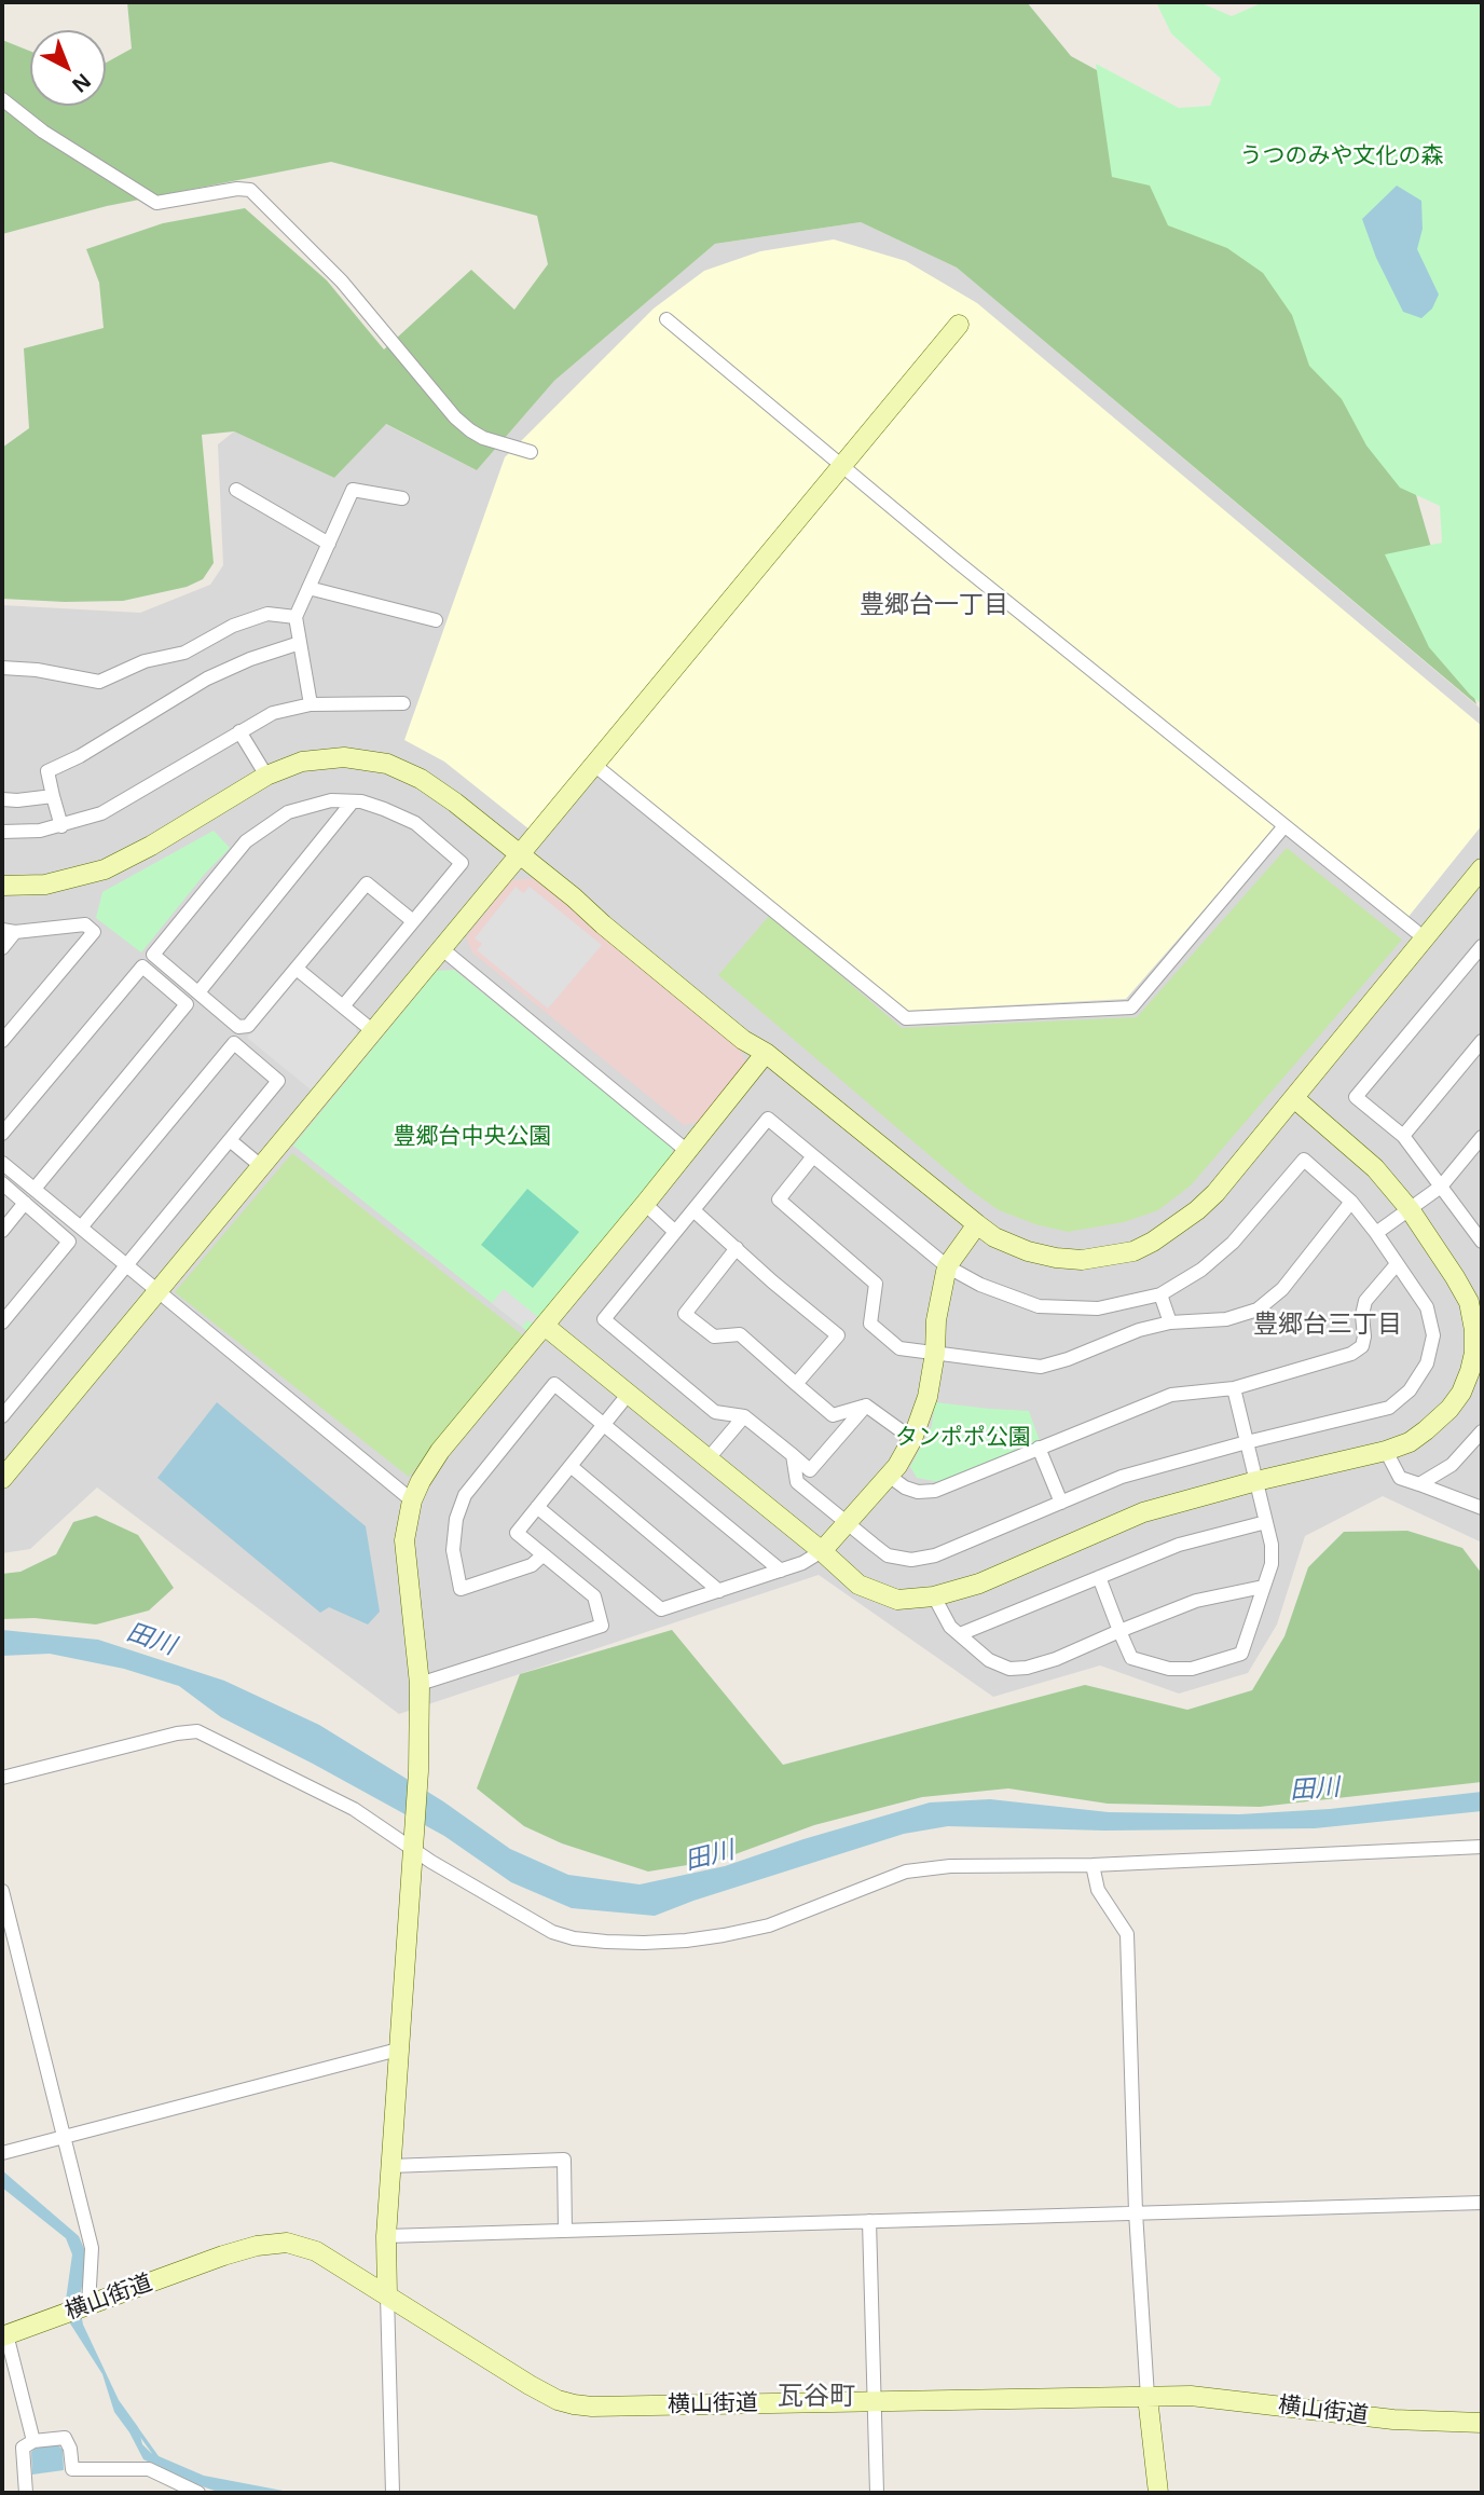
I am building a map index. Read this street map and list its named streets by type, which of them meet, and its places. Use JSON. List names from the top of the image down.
{
  "streets": {
    "street": ["横山街道"]
  },
  "districts": ["豊郷台一丁目", "豊郷台三丁目", "瓦谷町"],
  "water": ["田川"],
  "parks": ["うつのみや文化の森", "豊郷台中央公園", "タンポポ公園"],
  "north": "bottom right"
}
